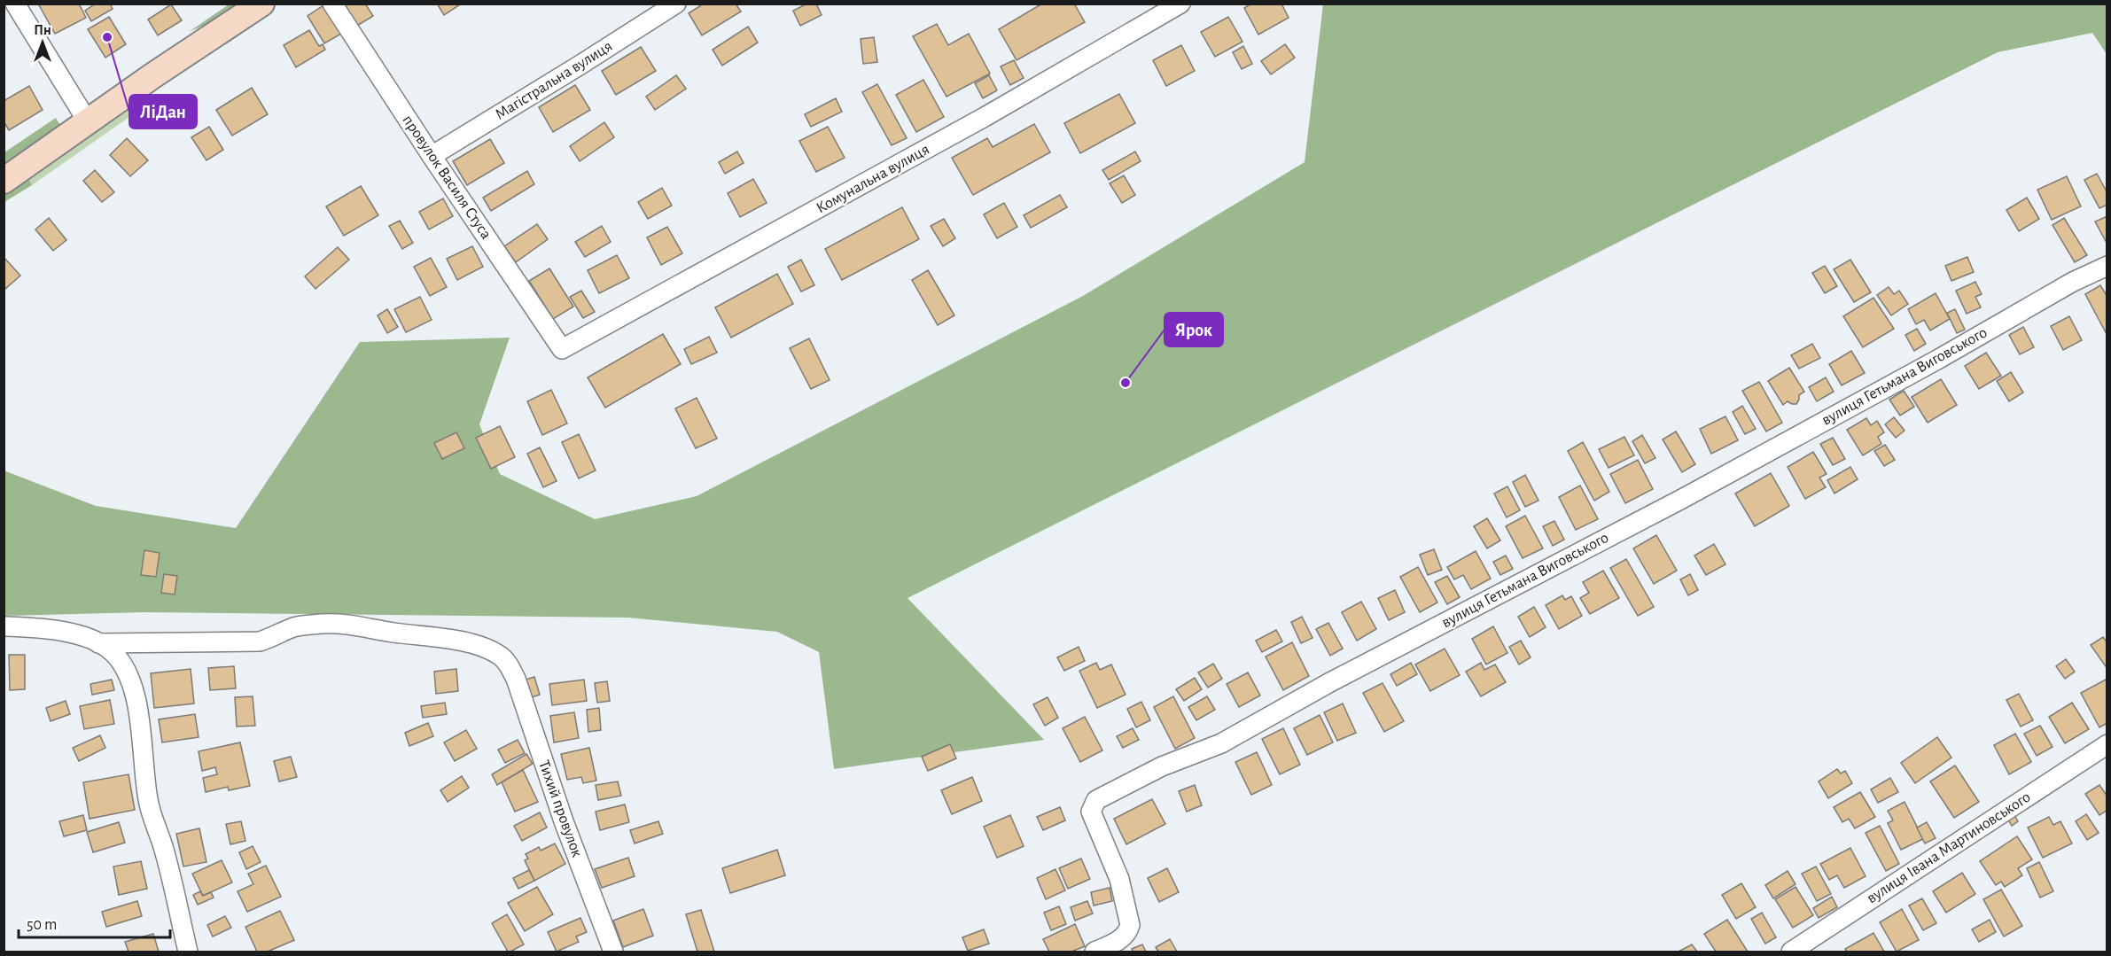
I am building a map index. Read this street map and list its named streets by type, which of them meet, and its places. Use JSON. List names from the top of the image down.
{
  "streets": {
    "street": [
      "Магістральна вулиця",
      "провулок Василя Стуса",
      "Комунальна вулиця",
      "вулиця Гетьмана Виговського",
      "Тихий провулок",
      "вулиця Івана Мартиновського"
    ]
  },
  "crossings": [
    ["Магістральна вулиця", "провулок Василя Стуса"],
    ["провулок Василя Стуса", "Комунальна вулиця"]
  ],
  "places": ["ЛіДан", "Ярок"],
  "scale_bar": "50 m",
  "north": "top"
}
